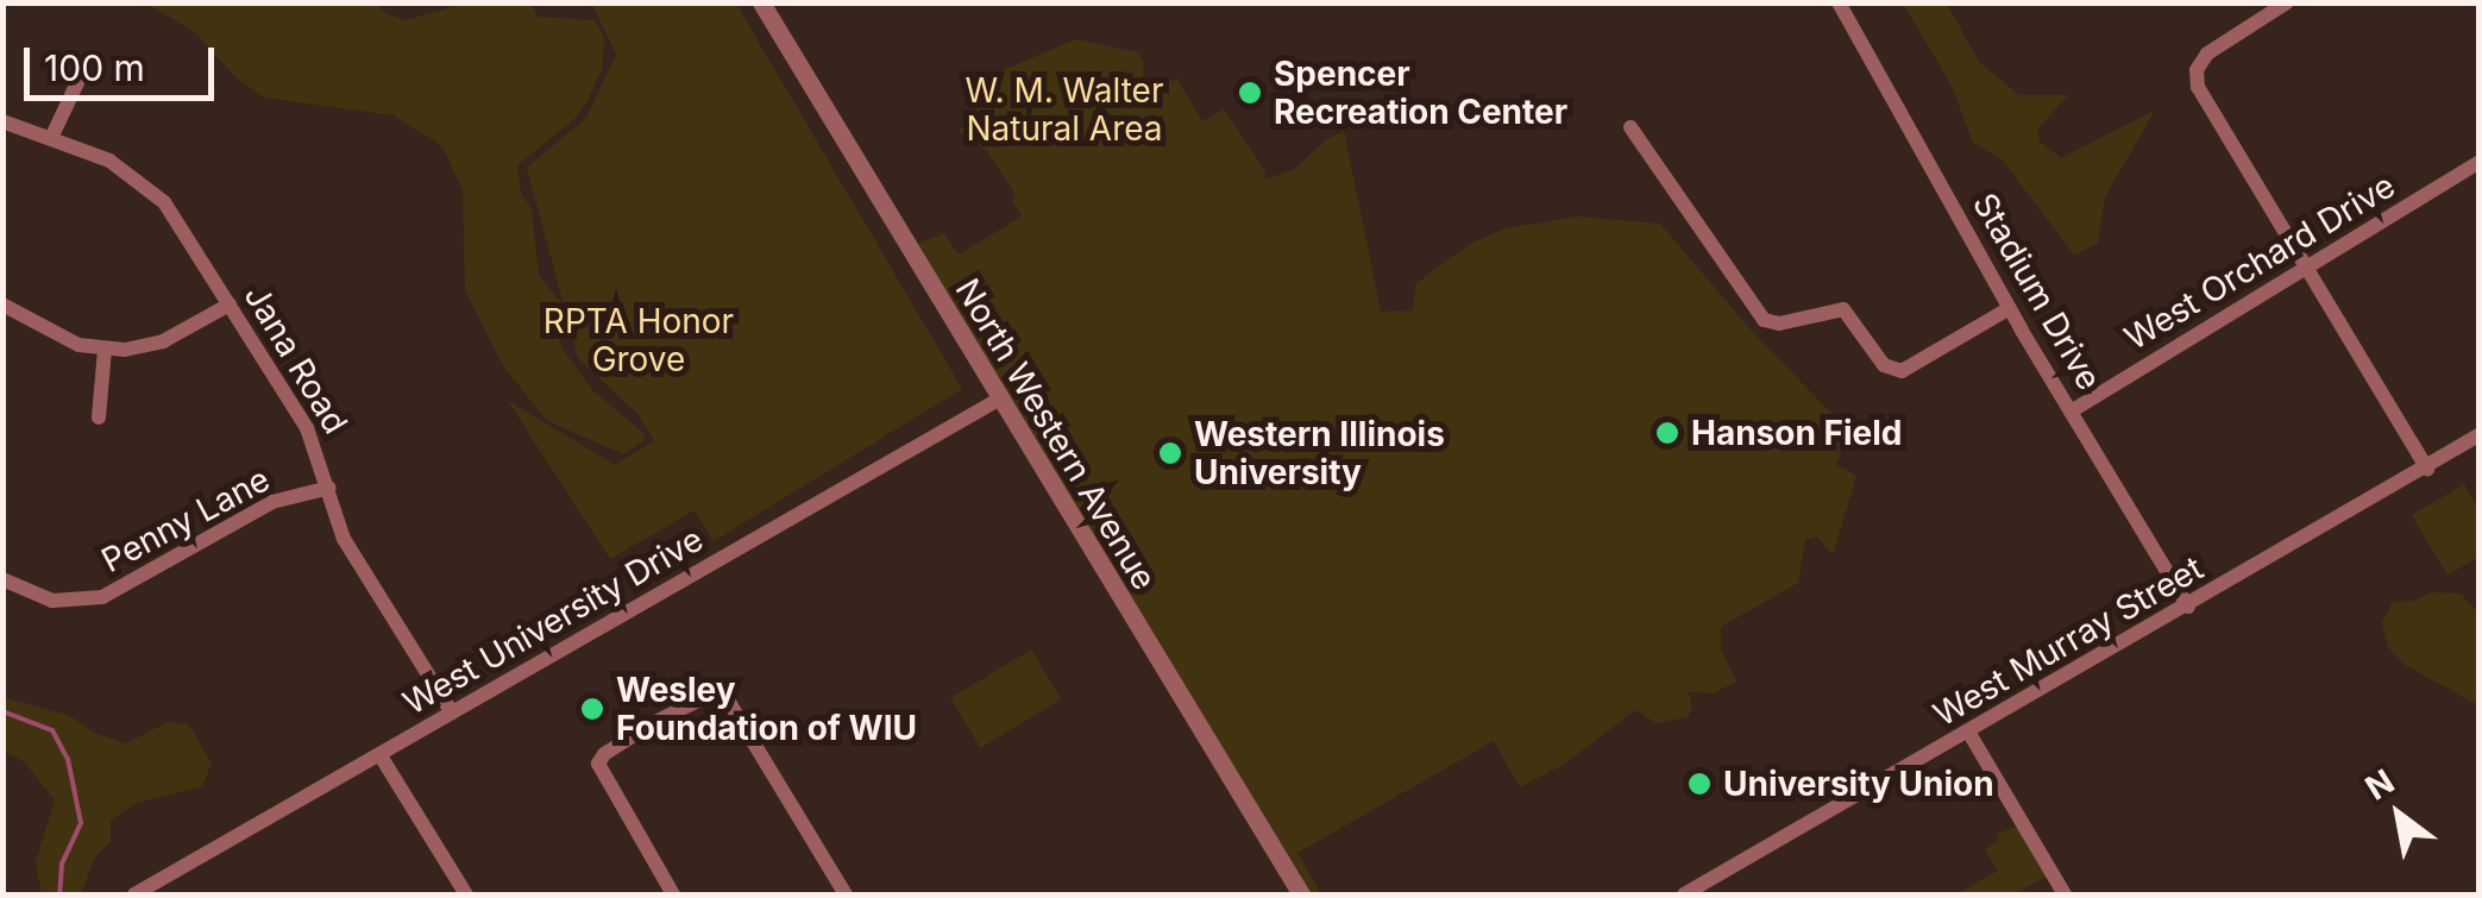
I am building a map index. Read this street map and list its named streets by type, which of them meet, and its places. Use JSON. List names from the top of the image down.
{
  "streets": {
    "street": [
      "West Orchard Drive",
      "Stadium Drive",
      "Jana Road",
      "North Western Avenue",
      "Penny Lane",
      "West University Drive",
      "West Murray Street"
    ]
  },
  "crossings": [
    ["West Orchard Drive", "Stadium Drive"],
    ["Stadium Drive", "West Murray Street"],
    ["Jana Road", "Penny Lane"],
    ["Jana Road", "West University Drive"],
    ["North Western Avenue", "West University Drive"]
  ],
  "parks": ["W. M. Walter Natural Area", "RPTA Honor Grove"],
  "places": [
    "Spencer Recreation Center",
    "Hanson Field",
    "Western Illinois University",
    "Wesley Foundation of WIU",
    "University Union"
  ],
  "scale_bar": "100 m",
  "north": "top left"
}
